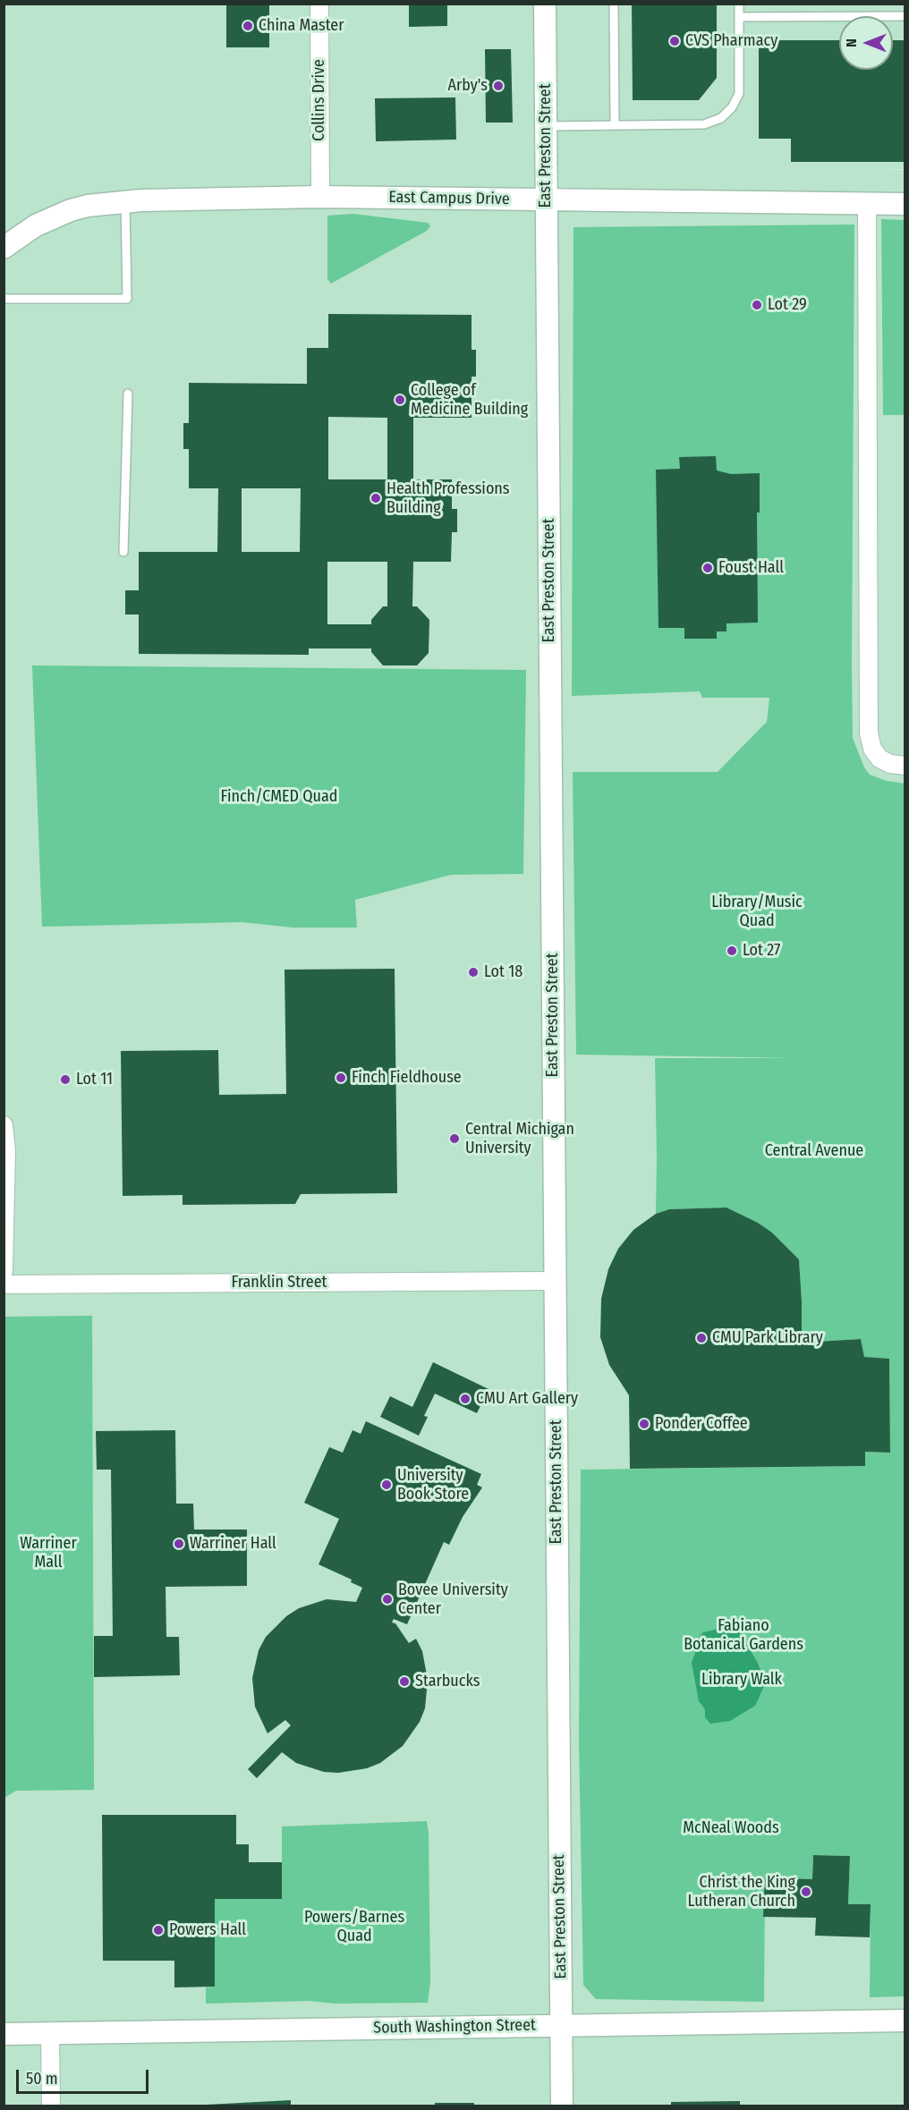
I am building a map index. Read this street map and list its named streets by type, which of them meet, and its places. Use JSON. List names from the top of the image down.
{
  "streets": {
    "street": [
      "Collins Drive",
      "East Preston Street",
      "East Campus Drive",
      "Franklin Street",
      "South Washington Street"
    ]
  },
  "crossings": [
    ["Collins Drive", "East Campus Drive"],
    ["East Preston Street", "East Campus Drive"],
    ["East Preston Street", "Franklin Street"],
    ["East Preston Street", "South Washington Street"]
  ],
  "parks": [
    "Finch/CMED Quad",
    "Library/Music Quad",
    "Central Avenue",
    "Warriner Mall",
    "Fabiano Botanical Gardens",
    "Library Walk",
    "McNeal Woods",
    "Powers/Barnes Quad"
  ],
  "places": [
    "China Master",
    "CVS Pharmacy",
    "Arby's",
    "Lot 29",
    "College of Medicine Building",
    "Health Professions Building",
    "Foust Hall",
    "Lot 27",
    "Lot 18",
    "Finch Fieldhouse",
    "Lot 11",
    "Central Michigan University",
    "CMU Park Library",
    "CMU Art Gallery",
    "Ponder Coffee",
    "University Book Store",
    "Warriner Hall",
    "Bovee University Center",
    "Starbucks",
    "Christ the King Lutheran Church",
    "Powers Hall"
  ],
  "scale_bar": "50 m",
  "north": "left"
}
